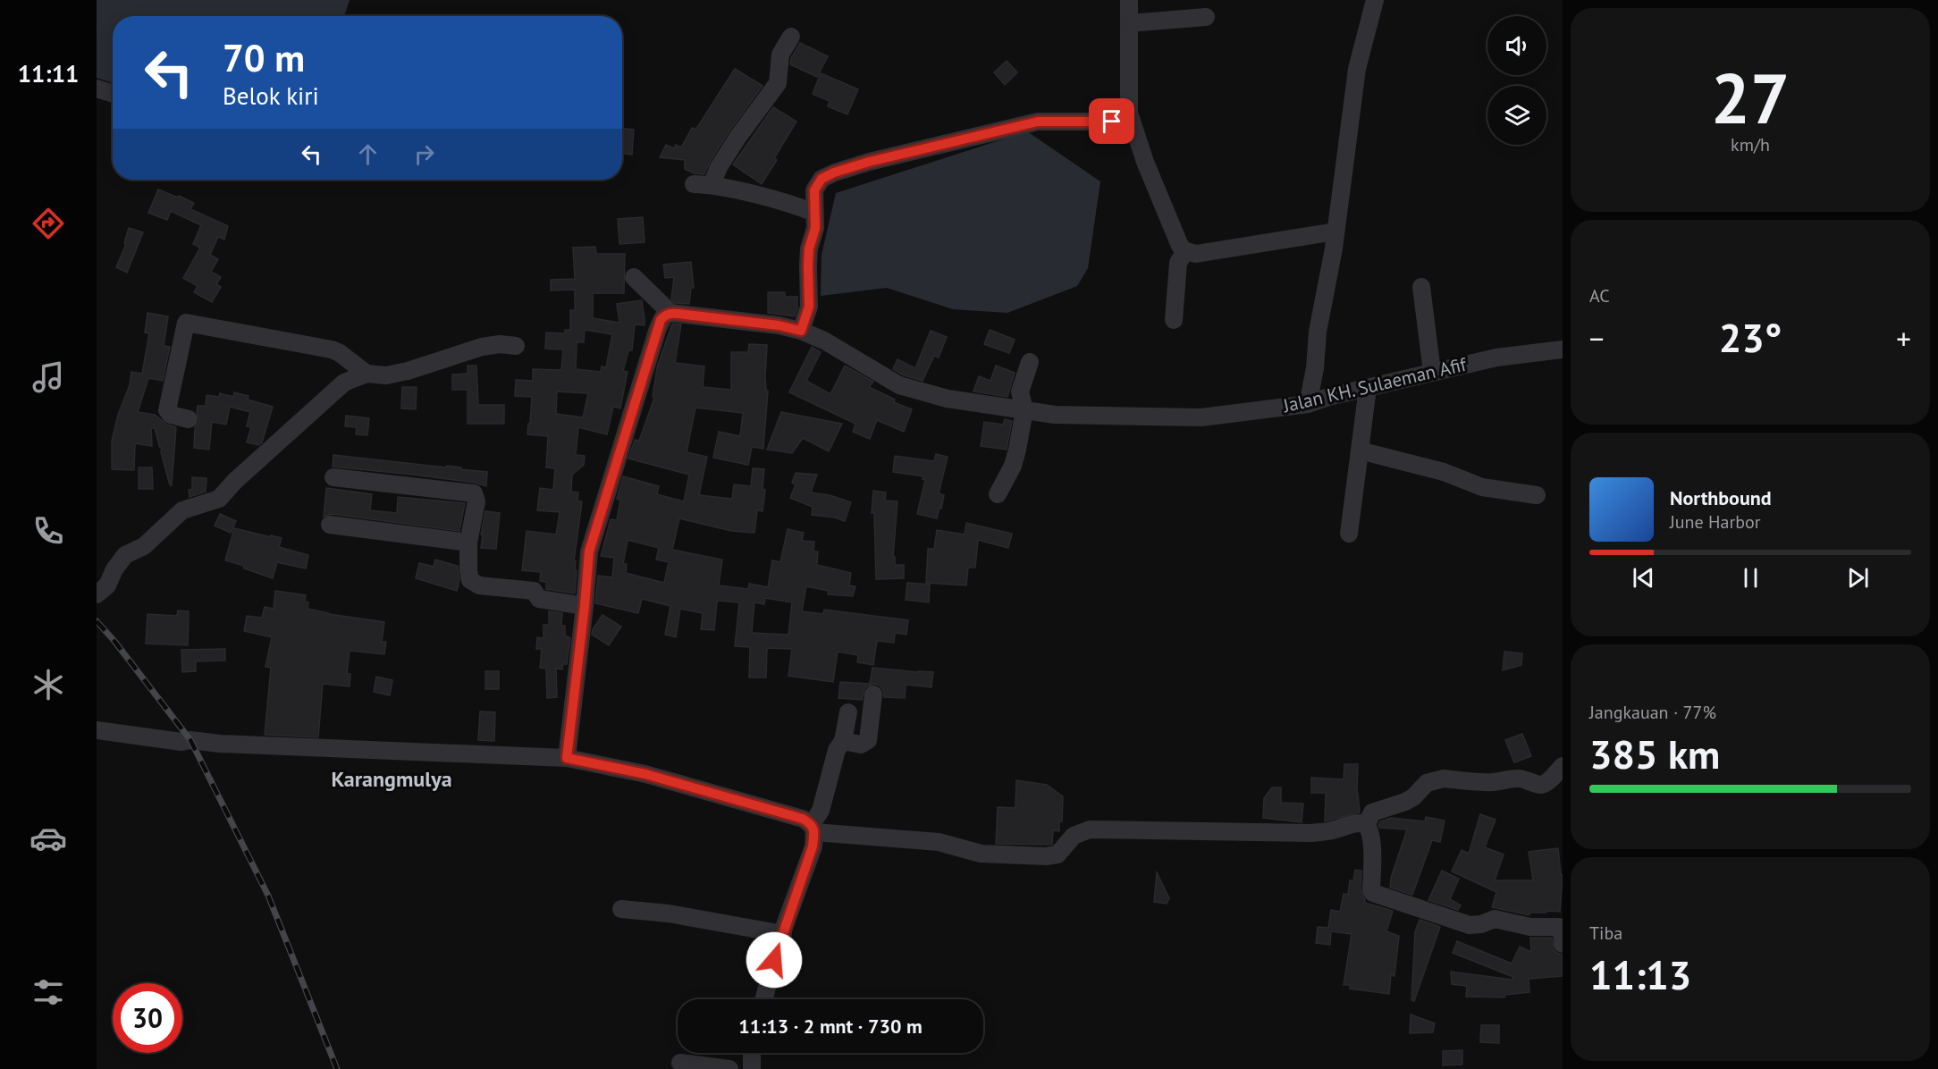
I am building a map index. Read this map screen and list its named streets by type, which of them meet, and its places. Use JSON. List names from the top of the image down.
{
  "streets": {
    "street": ["Jalan KH. Sulaeman Afif"]
  },
  "districts": ["Karangmulya"],
  "page": {
    "tabs": "11:11",
    "tile": [
      ["27", "km/h"],
      "AC",
      ["Jangkauan · 77%", "385 km"],
      ["Tiba", "11:13"]
    ],
    "turn": ["70 m", "Belok kiri"],
    "heat": ["−", "23°", "+"],
    "song": ["Northbound", "June Harbor"],
    "limit": "30",
    "trip": "11:13 · 2 mnt · 730 m"
  }
}
